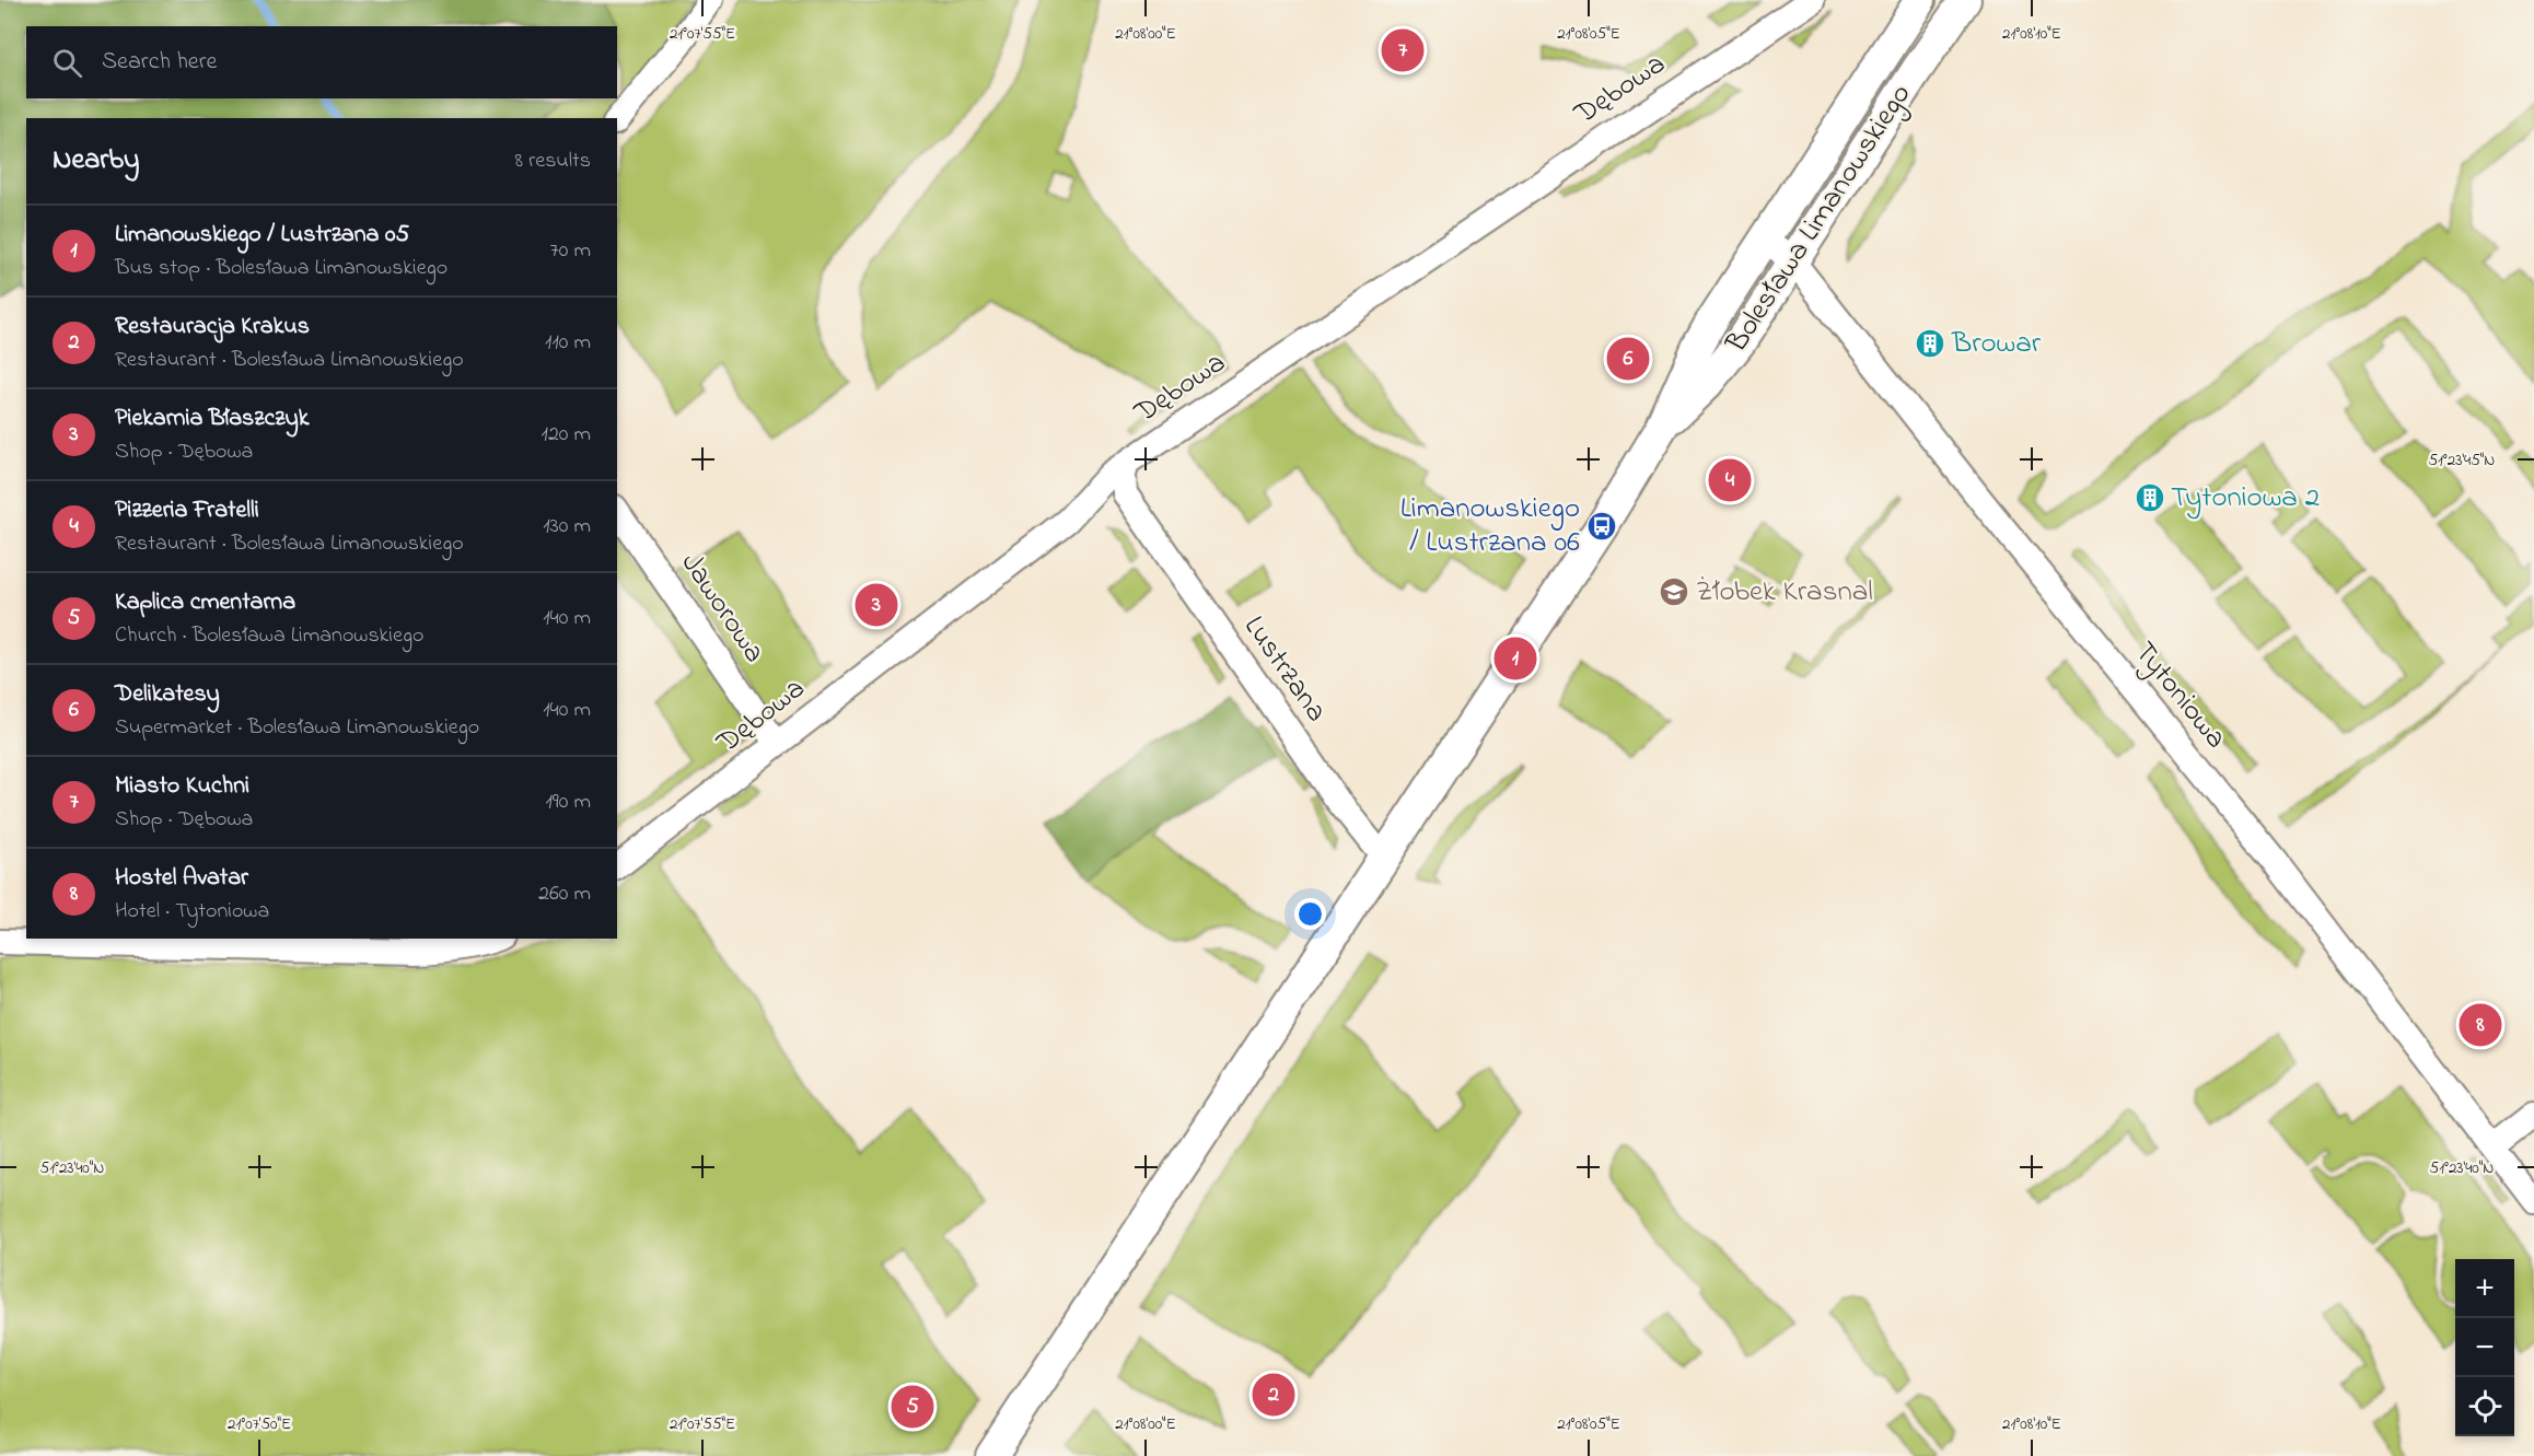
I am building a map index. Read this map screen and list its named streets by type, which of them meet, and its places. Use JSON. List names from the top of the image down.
{
  "streets": {
    "street": [
      "Dębowa",
      "Bolesława Limanowskiego",
      "Jaworowa",
      "Lustrzana",
      "Tytoniowa"
    ]
  },
  "crossings": [
    ["Dębowa", "Jaworowa"],
    ["Dębowa", "Lustrzana"],
    ["Bolesława Limanowskiego", "Lustrzana"],
    ["Bolesława Limanowskiego", "Tytoniowa"]
  ],
  "places": {
    "building": ["Browar", "Tytoniowa 2"],
    "bus stop": ["Limanowskiego / Lustrzana 06"],
    "school or university": ["Żłobek Krasnal"]
  },
  "page": {
    "pins": [
      "7",
      "6",
      "4",
      "3",
      "1",
      "8",
      "2",
      "5"
    ],
    "search": "Search here",
    "heading": ["Nearby", "8 results"],
    "list": [
      {
        "mark": "1",
        "name": "Limanowskiego / Lustrzana 05",
        "note": "Bus stop · Bolesława Limanowskiego",
        "value": "70 m"
      },
      {
        "mark": "2",
        "name": "Restauracja Krakus",
        "note": "Restaurant · Bolesława Limanowskiego",
        "value": "110 m"
      },
      {
        "mark": "3",
        "name": "Piekarnia Błaszczyk",
        "note": "Shop · Dębowa",
        "value": "120 m"
      },
      {
        "mark": "4",
        "name": "Pizzeria Fratelli",
        "note": "Restaurant · Bolesława Limanowskiego",
        "value": "130 m"
      },
      {
        "mark": "5",
        "name": "Kaplica cmentarna",
        "note": "Church · Bolesława Limanowskiego",
        "value": "140 m"
      },
      {
        "mark": "6",
        "name": "Delikatesy",
        "note": "Supermarket · Bolesława Limanowskiego",
        "value": "140 m"
      },
      {
        "mark": "7",
        "name": "Miasto Kuchni",
        "note": "Shop · Dębowa",
        "value": "190 m"
      },
      {
        "mark": "8",
        "name": "Hostel Avatar",
        "note": "Hotel · Tytoniowa",
        "value": "260 m"
      }
    ],
    "map_buttons": ["+", "−"]
  },
  "coordinates": [
    "21°07'55\"E",
    "21°08'00\"E",
    "21°08'05\"E",
    "21°08'10\"E",
    "51°23'45\"N",
    "51°23'40\"N",
    "21°07'50\"E"
  ]
}
